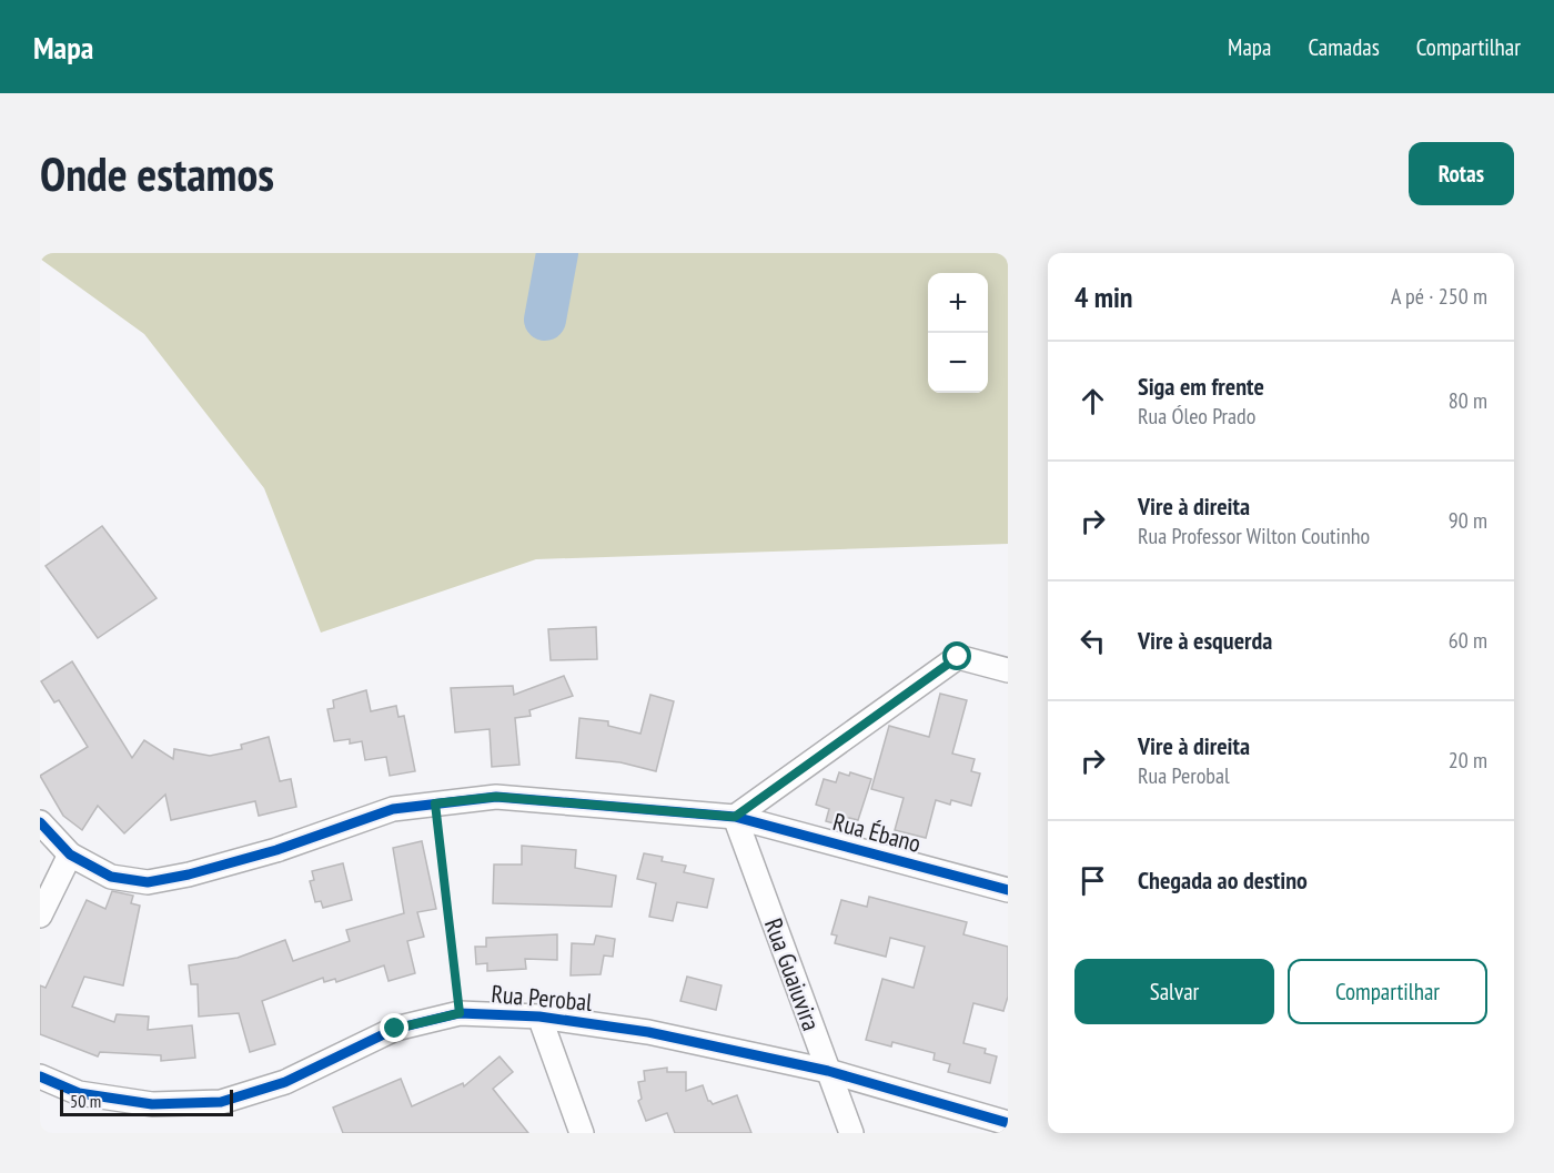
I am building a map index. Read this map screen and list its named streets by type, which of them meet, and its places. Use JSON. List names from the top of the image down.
{
  "streets": {
    "street": ["Rua Ébano", "Rua Guaiuvira", "Rua Perobal"]
  },
  "crossings": [
    ["Rua Ébano", "Rua Guaiuvira"],
    ["Rua Guaiuvira", "Rua Perobal"]
  ],
  "scale_bar": "50 m",
  "page": {
    "header": "Mapa",
    "nav": ["Mapa", "Camadas", "Compartilhar"],
    "buttons": [
      "Rotas",
      ["Salvar", "Compartilhar"]
    ],
    "title": "Onde estamos",
    "heading": ["4 min", "A pé · 250 m"],
    "map_buttons": ["+", "−"],
    "list": [
      ["Siga em frente", "Rua Óleo Prado", "80 m"],
      ["Vire à direita", "Rua Professor Wilton Coutinho", "90 m"],
      ["Vire à esquerda", "60 m"],
      ["Vire à direita", "Rua Perobal", "20 m"],
      "Chegada ao destino"
    ],
    "scale": "50 m"
  }
}
